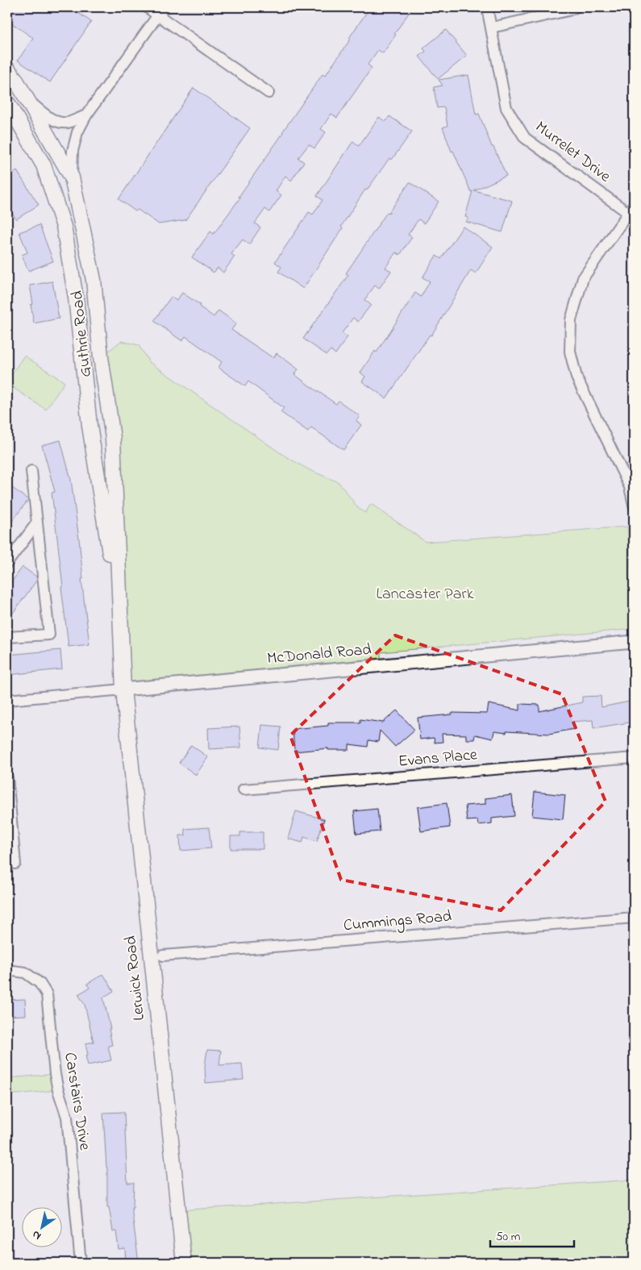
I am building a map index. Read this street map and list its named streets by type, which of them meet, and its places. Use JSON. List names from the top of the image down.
{
  "streets": {
    "main road": ["Guthrie Road", "Lerwick Road"],
    "street": [
      "Murrelet Drive",
      "McDonald Road",
      "Evans Place",
      "Cummings Road",
      "Carstairs Drive"
    ]
  },
  "crossings": [
    ["Guthrie Road", "McDonald Road"],
    ["Guthrie Road", "Lerwick Road"],
    ["McDonald Road", "Lerwick Road"]
  ],
  "parks": ["Lancaster Park"],
  "scale_bar": "50 m",
  "north": "bottom left"
}
